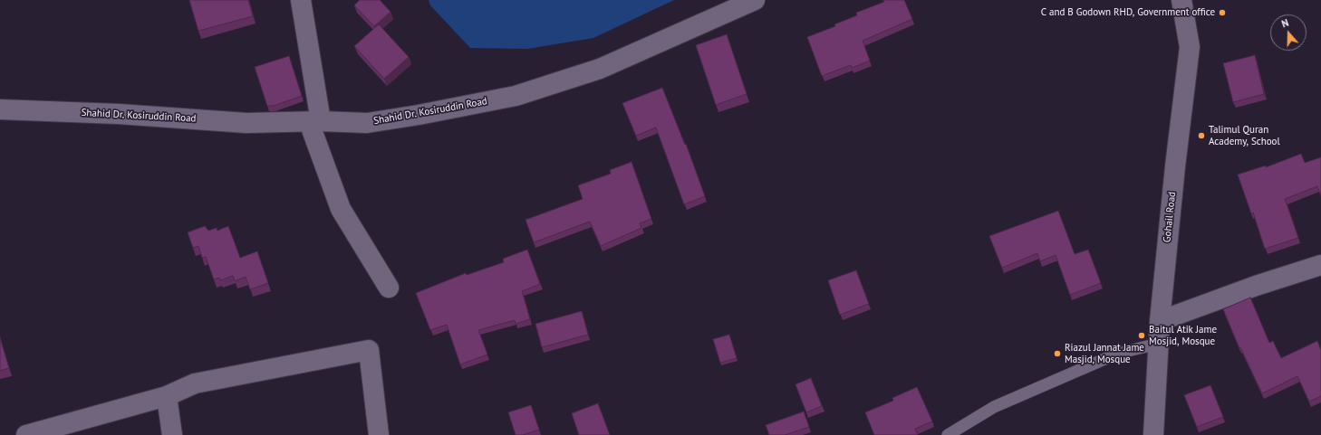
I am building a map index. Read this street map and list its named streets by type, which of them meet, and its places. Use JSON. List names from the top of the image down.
{
  "streets": {
    "street": ["Shahid Dr. Kosiruddin Road", "Gohail Road"]
  },
  "places": [
    "C and B Godown RHD, Government office",
    "Talimul Quran Academy, School",
    "Baitul Atik Jame Mosjid, Mosque",
    "Riazul Jannat Jame Masjid, Mosque"
  ],
  "north": "top"
}
